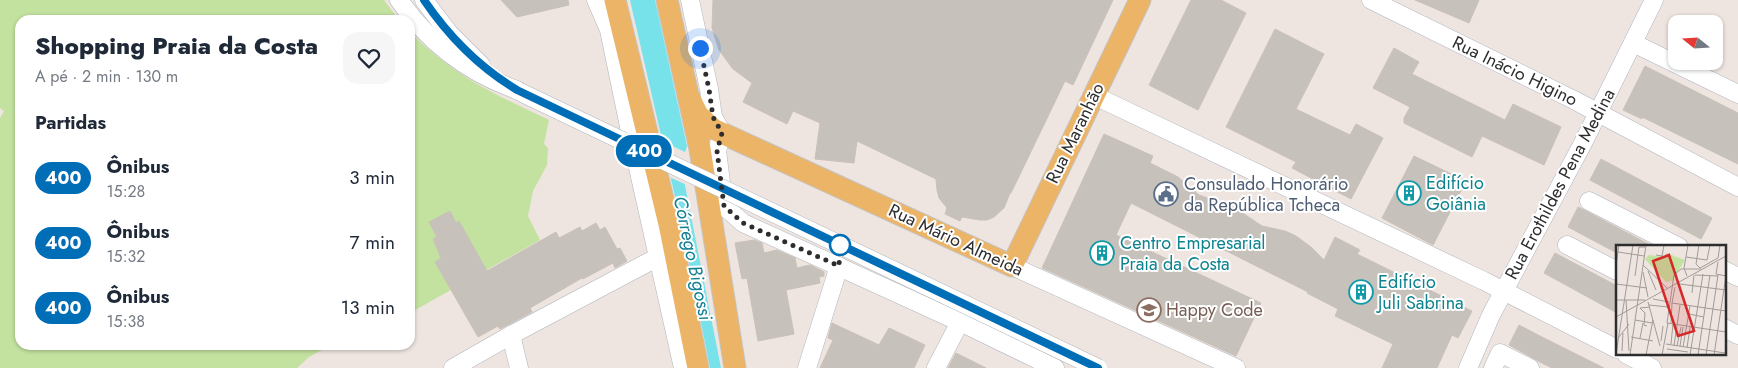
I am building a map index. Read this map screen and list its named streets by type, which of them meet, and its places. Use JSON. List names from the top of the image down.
{
  "streets": {
    "main road": ["Rua Maranhão", "Rua Mário Almeida"],
    "street": ["Rua Inácio Higino", "Rua Erothildes Pena Medina"]
  },
  "crossings": [
    ["Rua Inácio Higino", "Rua Erothildes Pena Medina"],
    ["Rua Maranhão", "Rua Mário Almeida"]
  ],
  "water": ["Córrego Bigossi"],
  "places": {
    "building": ["Edifício Goiânia", "Centro Empresarial Praia da Costa", "Edifício Juli Sabrina"],
    "public building": ["Consulado Honorário da República Tcheca"],
    "school or university": ["Happy Code"]
  },
  "lines": ["bus line 400"],
  "north": "left",
  "page": {
    "on_map": "400",
    "heading": [
      ["Shopping Praia da Costa", "A pé · 2 min · 130 m"],
      "Partidas"
    ],
    "list": [
      {
        "mark": "400",
        "name": "Ônibus",
        "note": "15:28",
        "value": "3 min"
      },
      {
        "mark": "400",
        "name": "Ônibus",
        "note": "15:32",
        "value": "7 min"
      },
      {
        "mark": "400",
        "name": "Ônibus",
        "note": "15:38",
        "value": "13 min"
      }
    ]
  }
}
